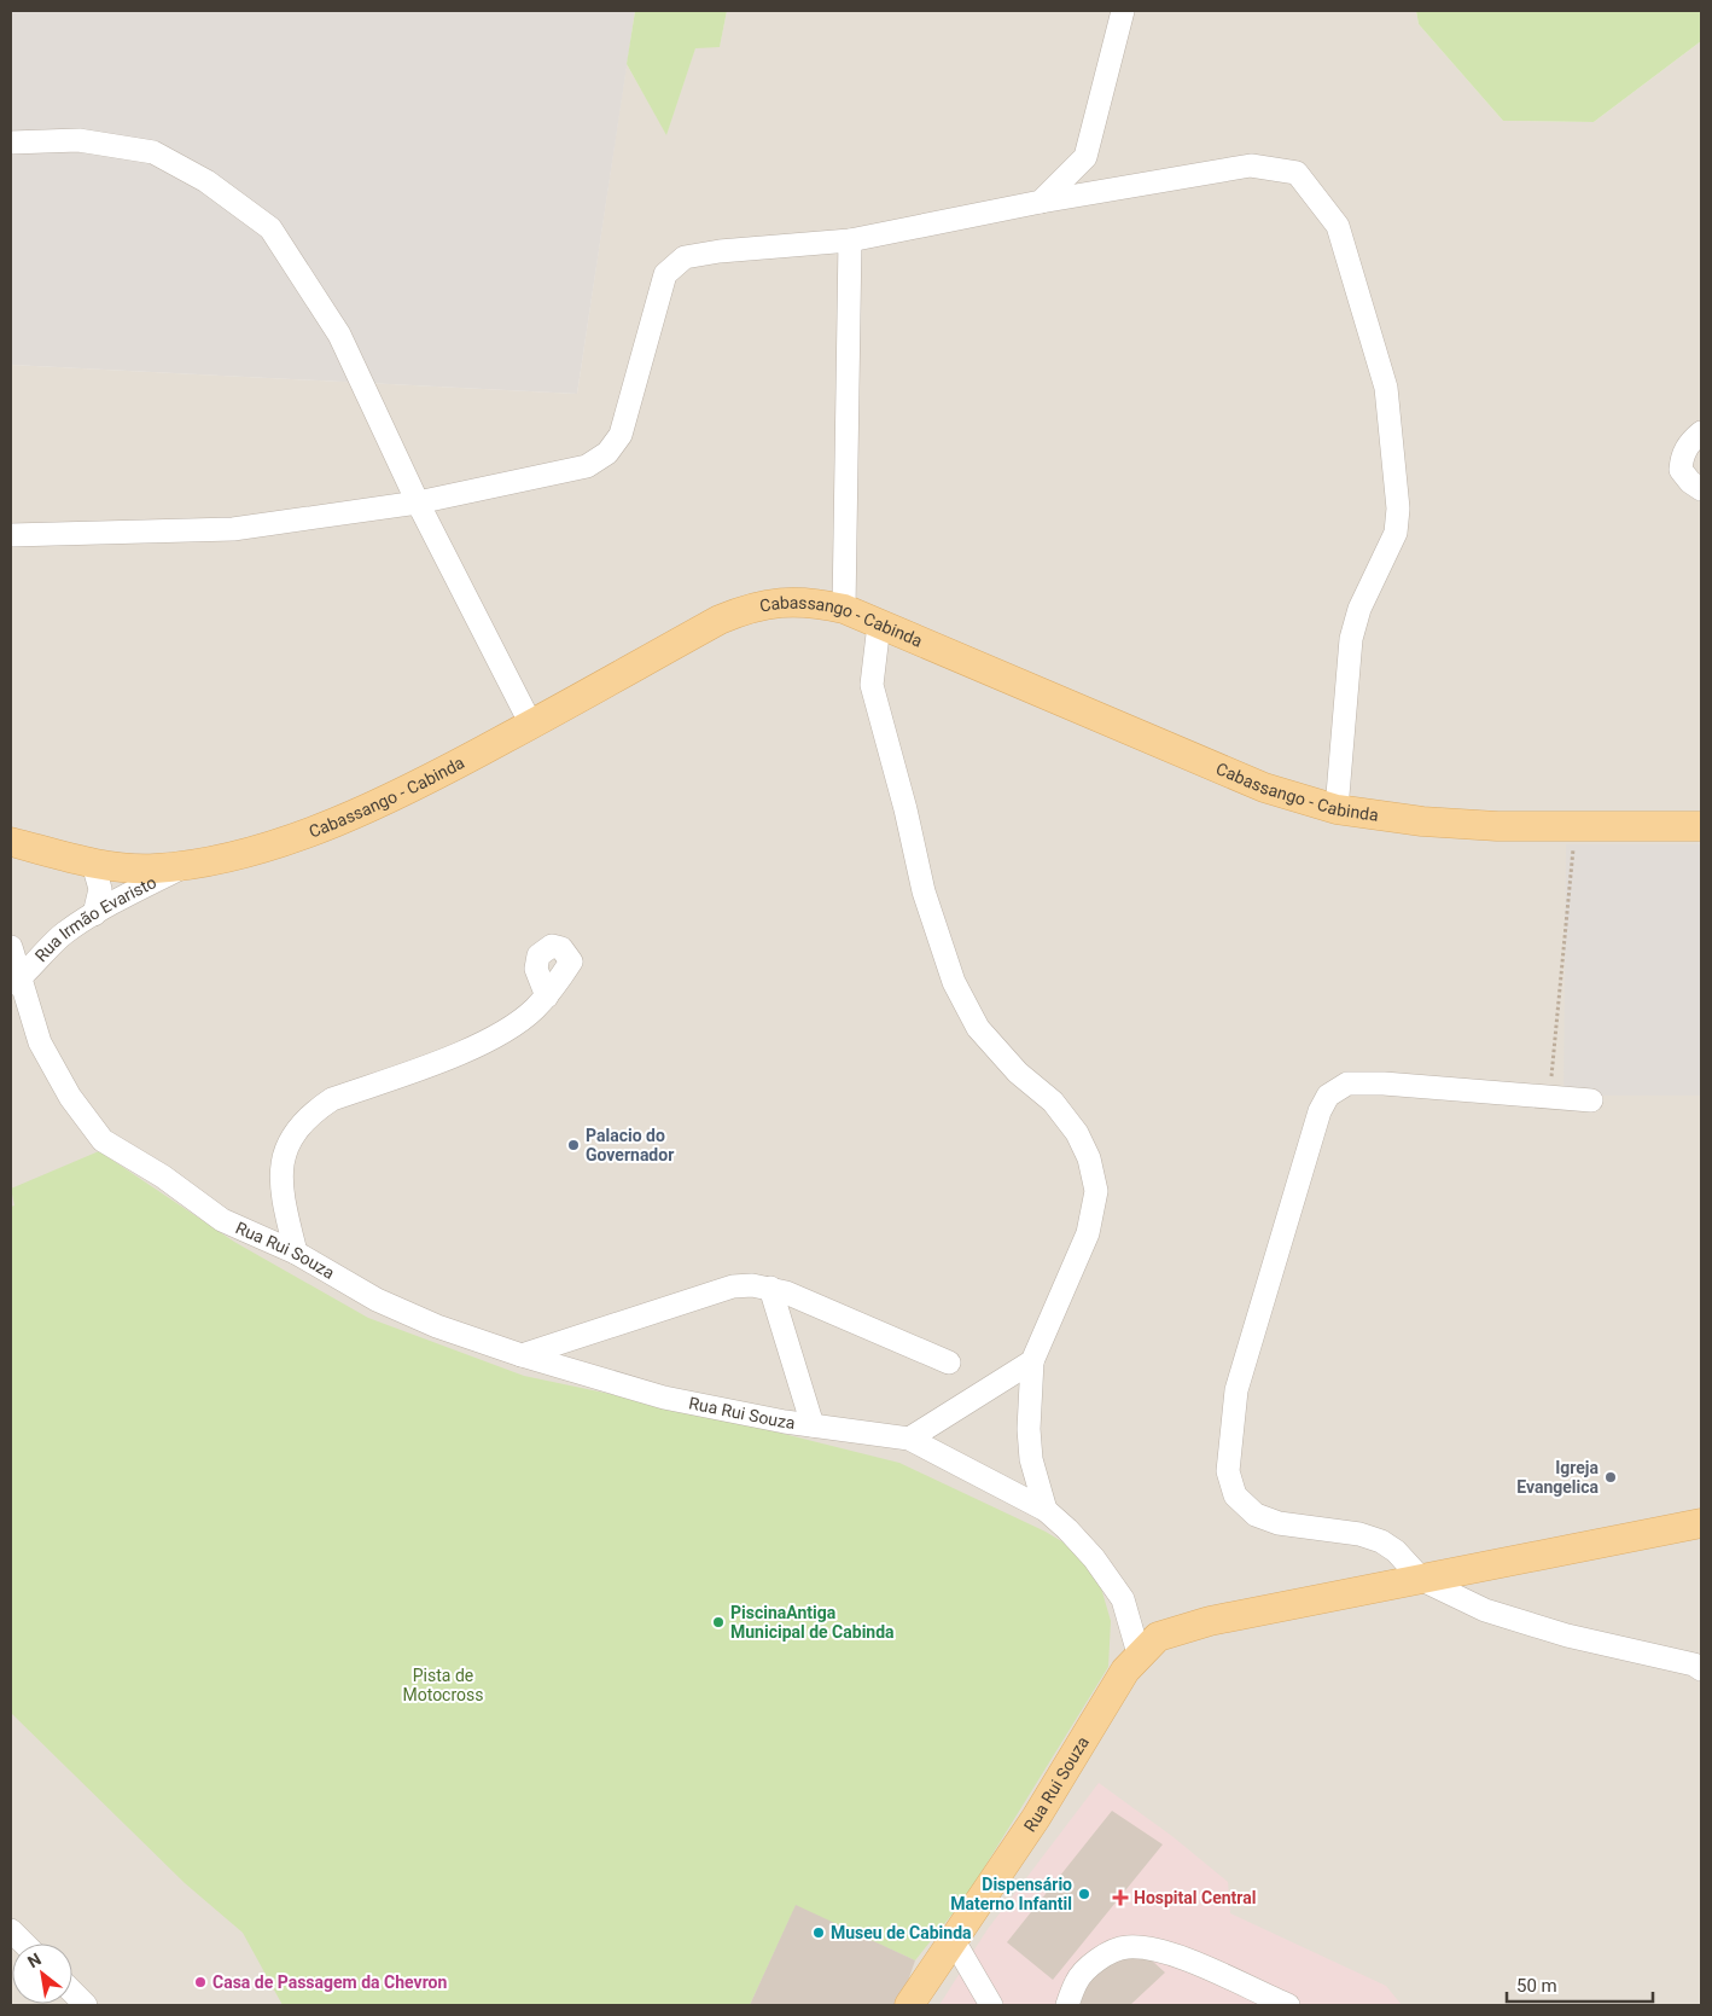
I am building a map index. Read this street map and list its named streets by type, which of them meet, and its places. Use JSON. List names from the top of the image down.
{
  "streets": {
    "main road": ["Cabassango - Cabinda", "Rua Rui Souza"],
    "street": ["Rua Irmão Evaristo"]
  },
  "crossings": [
    ["Cabassango - Cabinda", "Rua Irmão Evaristo"],
    ["Rua Irmão Evaristo", "Rua Rui Souza"]
  ],
  "parks": ["Pista de Motocross"],
  "places": {
    "other": [
      "Palacio do Governador",
      "Igreja Evangelica",
      "PiscinaAntiga Municipal de Cabinda",
      "Dispensário Materno Infantil",
      "Museu de Cabinda",
      "Casa de Passagem da Chevron"
    ],
    "health": ["Hospital Central"]
  },
  "scale_bar": "50 m",
  "north": "top left"
}
